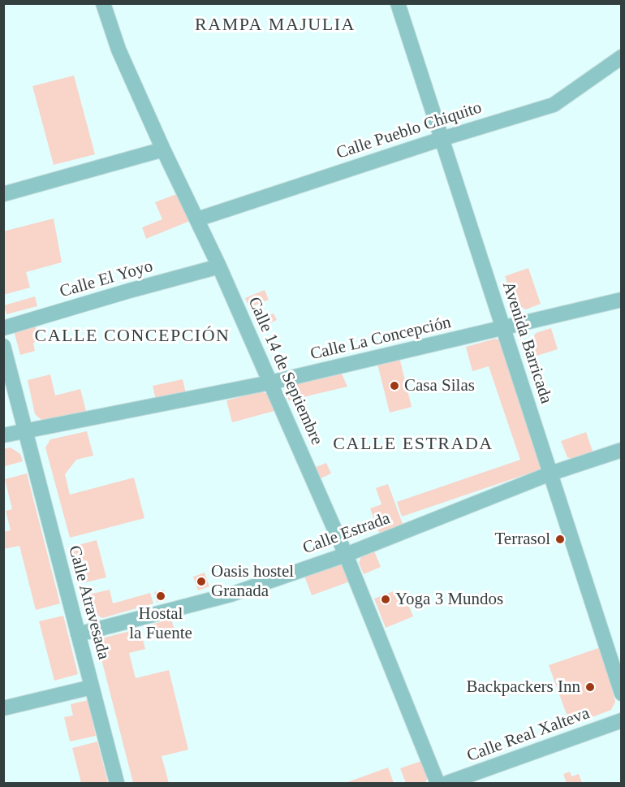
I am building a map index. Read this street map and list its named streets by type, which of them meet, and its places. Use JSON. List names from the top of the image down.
{
  "streets": {
    "street": [
      "Calle Pueblo Chiquito",
      "Calle El Yoyo",
      "Calle La Concepción",
      "Avenida Barricada",
      "Calle 14 de Septiembre",
      "Calle Estrada",
      "Calle Atravesada",
      "Calle Real Xalteva"
    ]
  },
  "crossings": [
    ["Calle Pueblo Chiquito", "Avenida Barricada"],
    ["Calle Pueblo Chiquito", "Calle 14 de Septiembre"],
    ["Calle El Yoyo", "Calle 14 de Septiembre"],
    ["Calle La Concepción", "Avenida Barricada"],
    ["Calle La Concepción", "Calle 14 de Septiembre"],
    ["Calle La Concepción", "Calle Atravesada"],
    ["Avenida Barricada", "Calle Estrada"],
    ["Calle 14 de Septiembre", "Calle Estrada"],
    ["Calle Estrada", "Calle Atravesada"]
  ],
  "districts": ["RAMPA MAJULIA", "CALLE CONCEPCIÓN", "CALLE ESTRADA"],
  "places": [
    "Casa Silas",
    "Terrasol",
    "Oasis hostel Granada",
    "Hostal la Fuente",
    "Yoga 3 Mundos",
    "Backpackers Inn"
  ]
}
